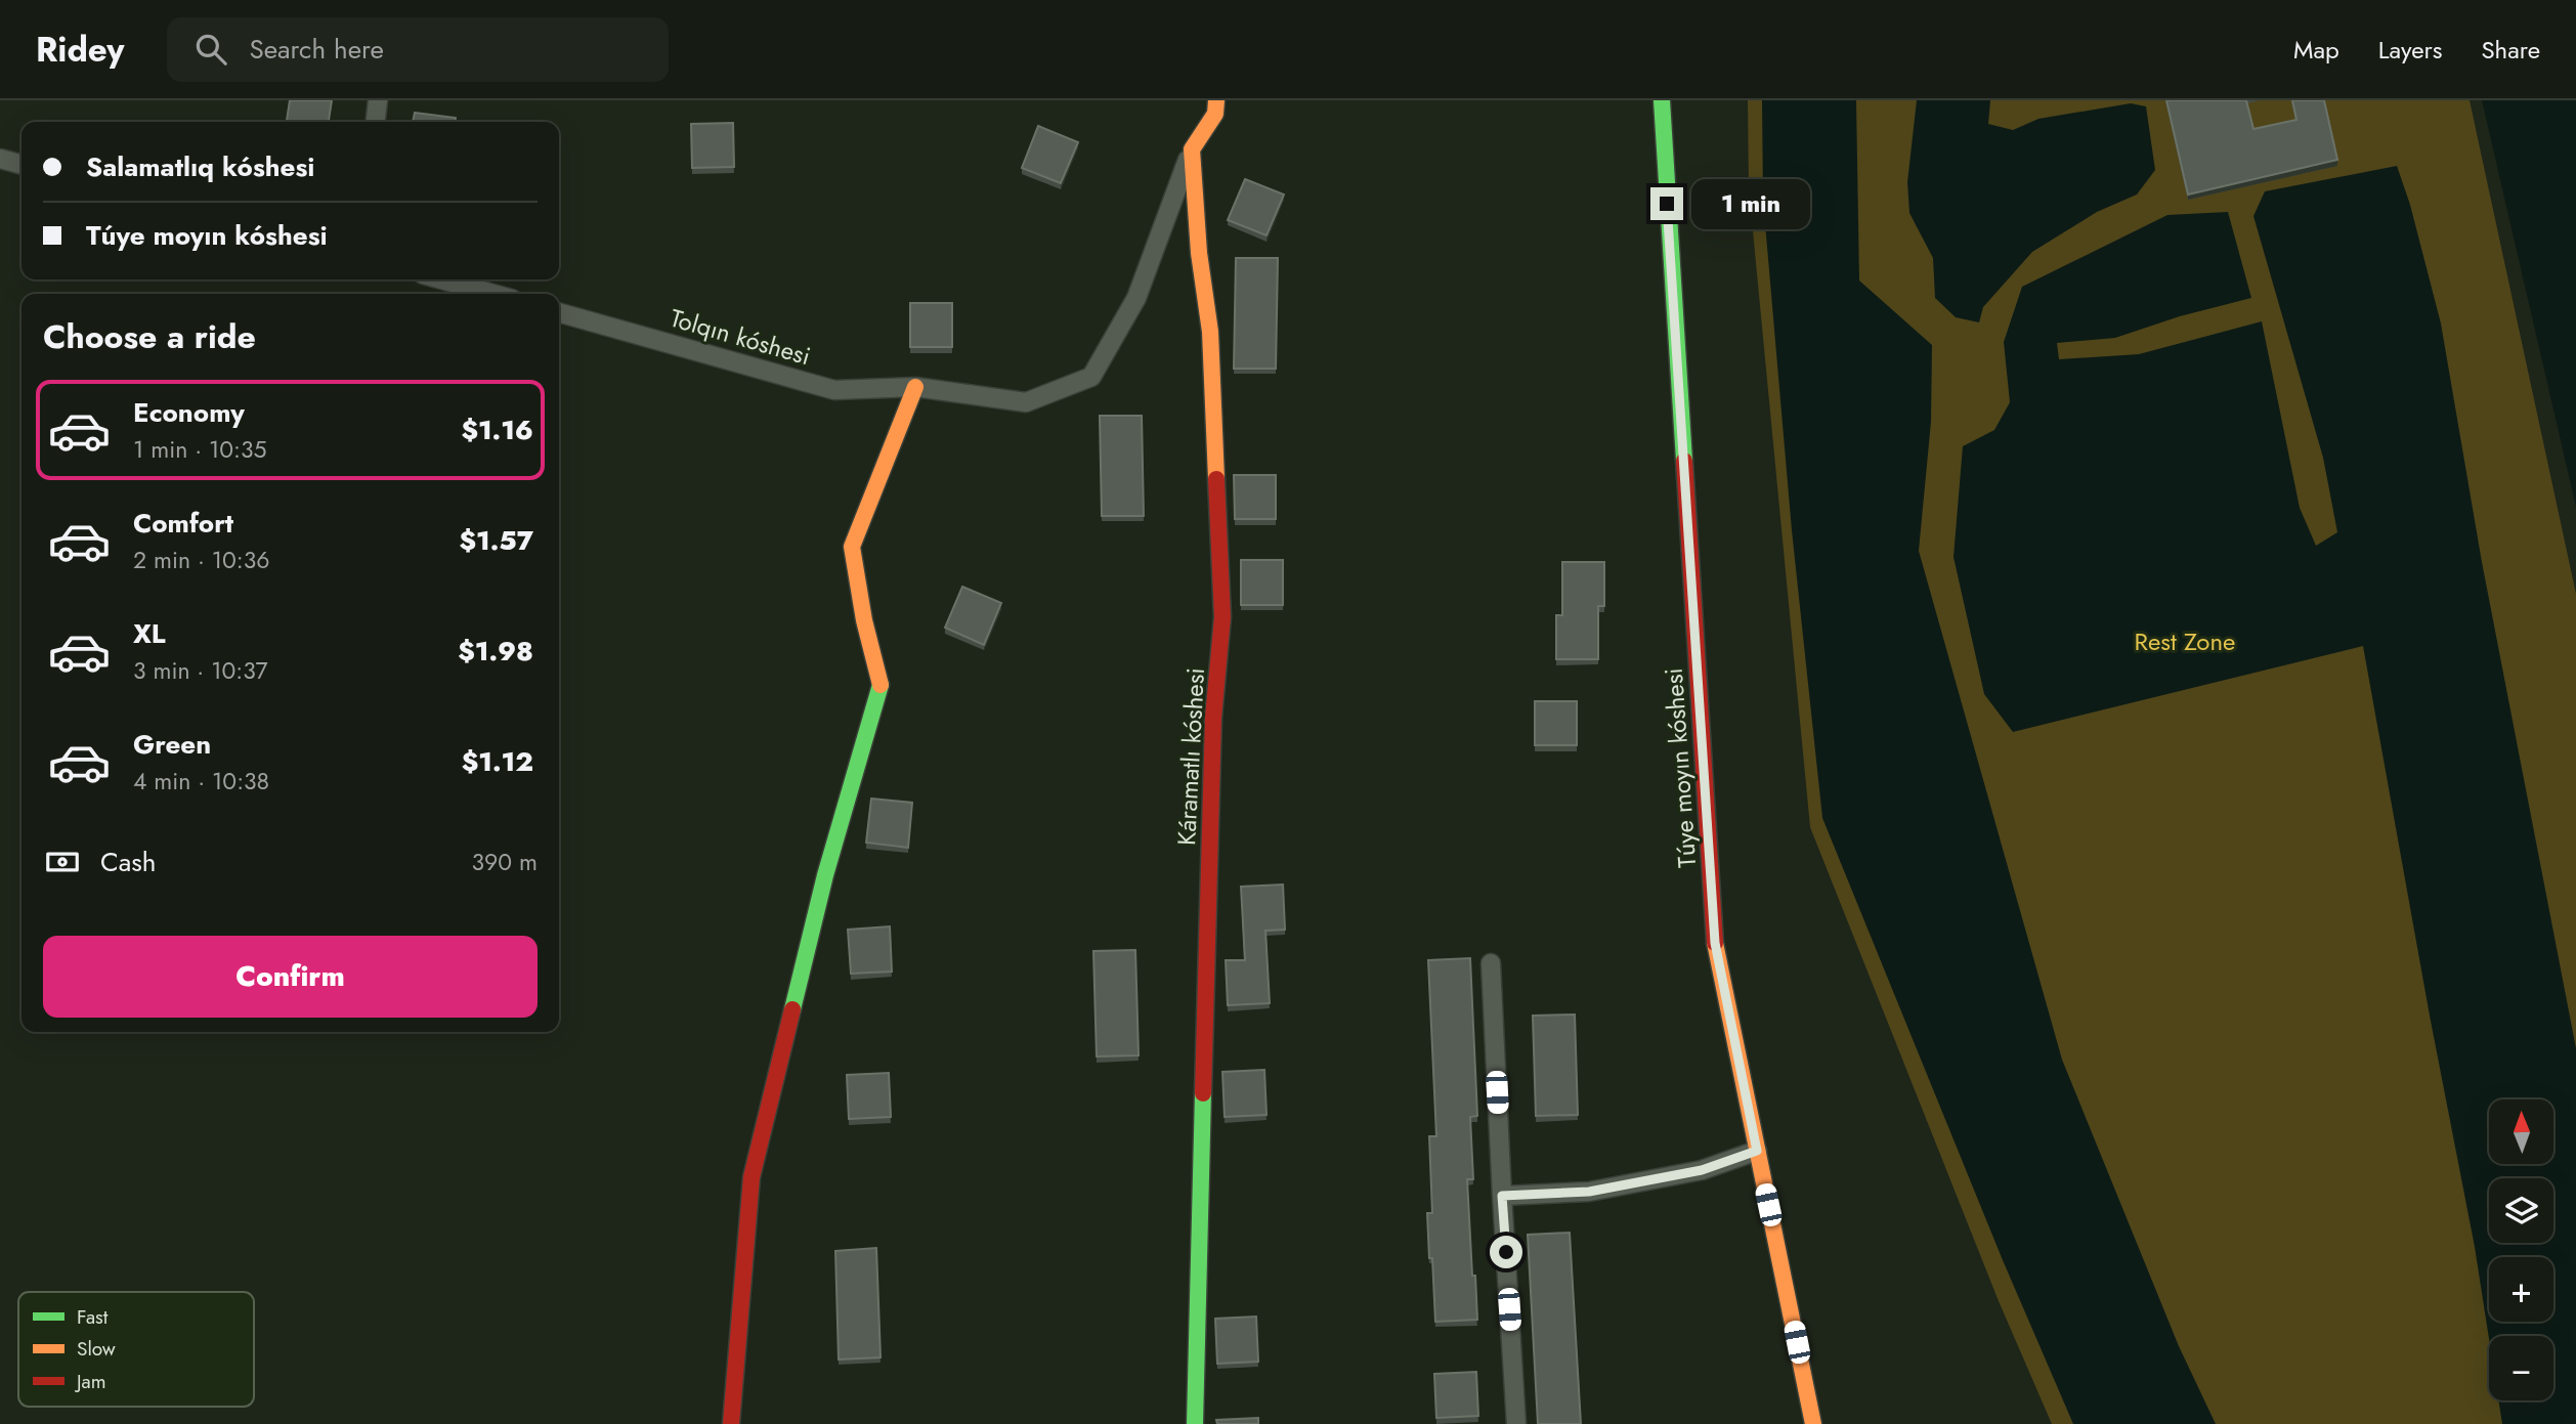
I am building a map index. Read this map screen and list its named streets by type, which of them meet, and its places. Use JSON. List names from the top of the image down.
{
  "streets": {
    "street": ["Tolqın kóshesi", "Káramatlı kóshesi", "Túye moyın kóshesi"]
  },
  "crossings": [
    ["Tolqın kóshesi", "Káramatlı kóshesi"]
  ],
  "parks": ["Rest Zone"],
  "legend": ["Fast", "Slow", "Jam"],
  "north": "top",
  "page": {
    "header": "Ridey",
    "search": "Search here",
    "nav": ["Map", "Layers", "Share"],
    "banner": ["Salamatlıq kóshesi", "Túye moyın kóshesi"],
    "bubble": "1 min",
    "heading": "Choose a ride",
    "list": [
      {
        "name": "Economy",
        "note": "1 min · 10:35",
        "value": "$1.16"
      },
      {
        "name": "Comfort",
        "note": "2 min · 10:36",
        "value": "$1.57"
      },
      {
        "name": "XL",
        "note": "3 min · 10:37",
        "value": "$1.98"
      },
      {
        "name": "Green",
        "note": "4 min · 10:38",
        "value": "$1.12"
      }
    ],
    "pay": ["Cash", "390 m"],
    "buttons": "Confirm",
    "map_buttons": ["+", "−"]
  }
}
